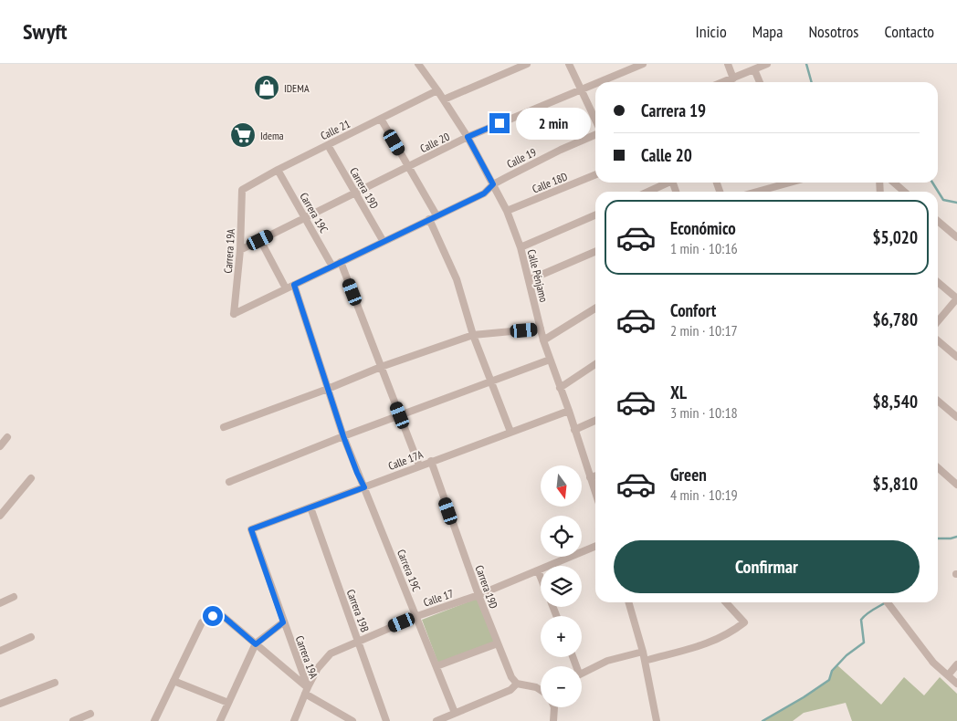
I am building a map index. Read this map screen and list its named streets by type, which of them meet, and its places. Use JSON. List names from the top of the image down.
{
  "streets": {
    "street": [
      "Calle 21",
      "Calle 20",
      "Calle 19",
      "Calle 18D",
      "Carrera 19D",
      "Carrera 19C",
      "Carrera 19A",
      "Calle Pénjamo",
      "Calle 17A",
      "Calle 17",
      "Carrera 19B"
    ]
  },
  "crossings": [
    ["Calle 21", "Carrera 19D"],
    ["Calle 21", "Carrera 19C"],
    ["Calle 21", "Carrera 19A"],
    ["Calle 21", "Calle Pénjamo"],
    ["Calle 20", "Carrera 19D"],
    ["Calle 20", "Carrera 19C"],
    ["Calle 20", "Carrera 19A"],
    ["Calle 20", "Calle Pénjamo"],
    ["Calle 19", "Carrera 19D"],
    ["Calle 19", "Carrera 19C"],
    ["Calle 19", "Carrera 19A"],
    ["Calle 19", "Calle Pénjamo"],
    ["Calle 18D", "Calle Pénjamo"],
    ["Carrera 19D", "Calle 17A"],
    ["Carrera 19D", "Calle 17"],
    ["Carrera 19C", "Calle 17A"],
    ["Carrera 19C", "Calle 17"],
    ["Carrera 19A", "Calle 17A"],
    ["Carrera 19A", "Calle 17"],
    ["Calle Pénjamo", "Calle 17A"],
    ["Calle 17A", "Carrera 19B"],
    ["Calle 17", "Carrera 19B"]
  ],
  "places": {
    "shop": ["IDEMA"],
    "supermarket": ["Idema"]
  },
  "north": "bottom",
  "page": {
    "header": "Swyft",
    "nav": [
      "Inicio",
      "Mapa",
      "Nosotros",
      "Contacto"
    ],
    "banner": ["Carrera 19", "Calle 20"],
    "bubble": "2 min",
    "list": [
      {
        "name": "Económico",
        "note": "1 min · 10:16",
        "value": "$5,020"
      },
      {
        "name": "Confort",
        "note": "2 min · 10:17",
        "value": "$6,780"
      },
      {
        "name": "XL",
        "note": "3 min · 10:18",
        "value": "$8,540"
      },
      {
        "name": "Green",
        "note": "4 min · 10:19",
        "value": "$5,810"
      }
    ],
    "map_buttons": ["+", "−"],
    "buttons": "Confirmar"
  }
}
